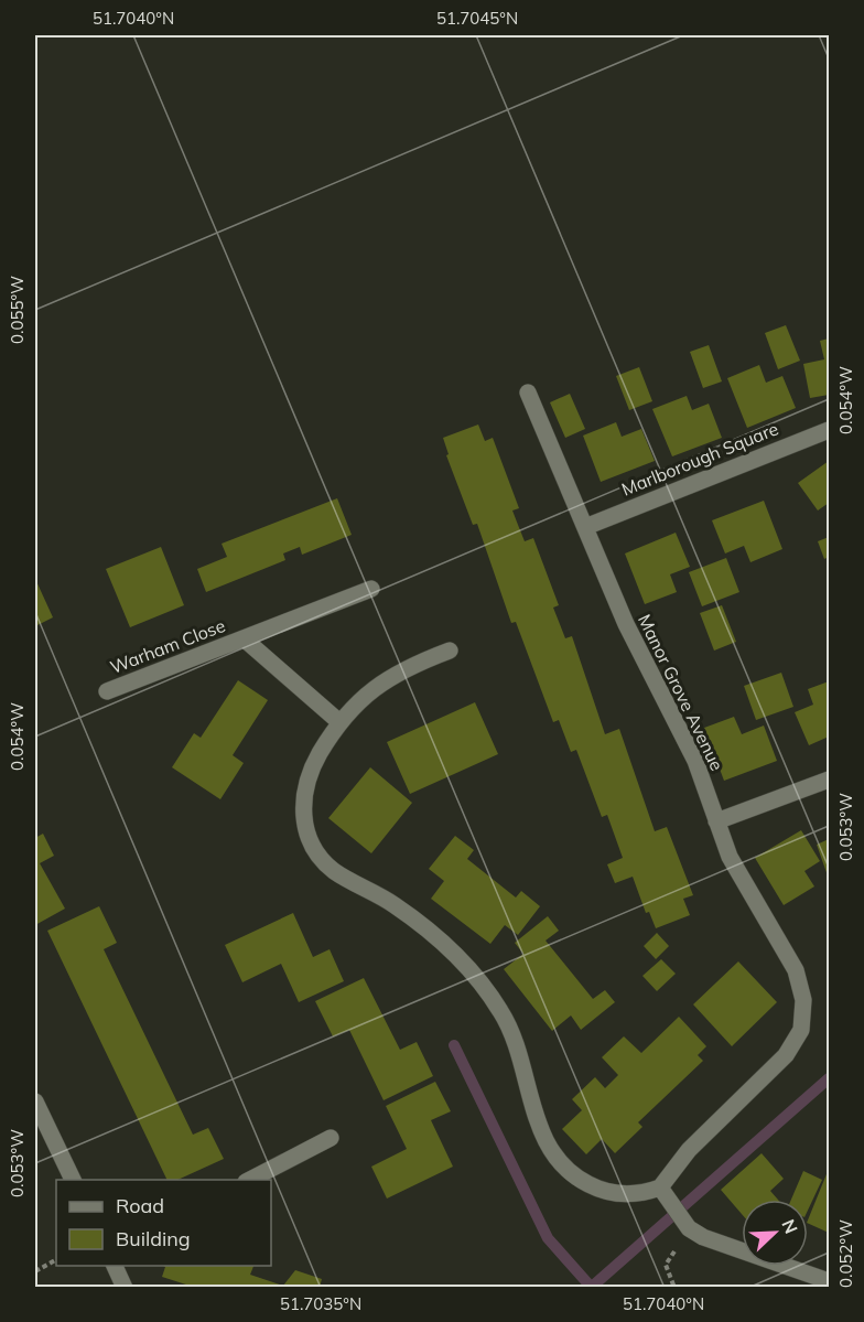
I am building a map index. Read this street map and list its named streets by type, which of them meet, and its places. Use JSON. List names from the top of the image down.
{
  "streets": {
    "street": ["Marlborough Square", "Warham Close", "Manor Grove Avenue"]
  },
  "crossings": [
    ["Marlborough Square", "Manor Grove Avenue"]
  ],
  "legend": ["Road", "Building"],
  "north": "top right",
  "coordinates": [
    "51.7040°N",
    "51.7045°N",
    "0.055°W",
    "0.054°W",
    "0.053°W",
    "0.052°W",
    "51.7035°N"
  ]
}
